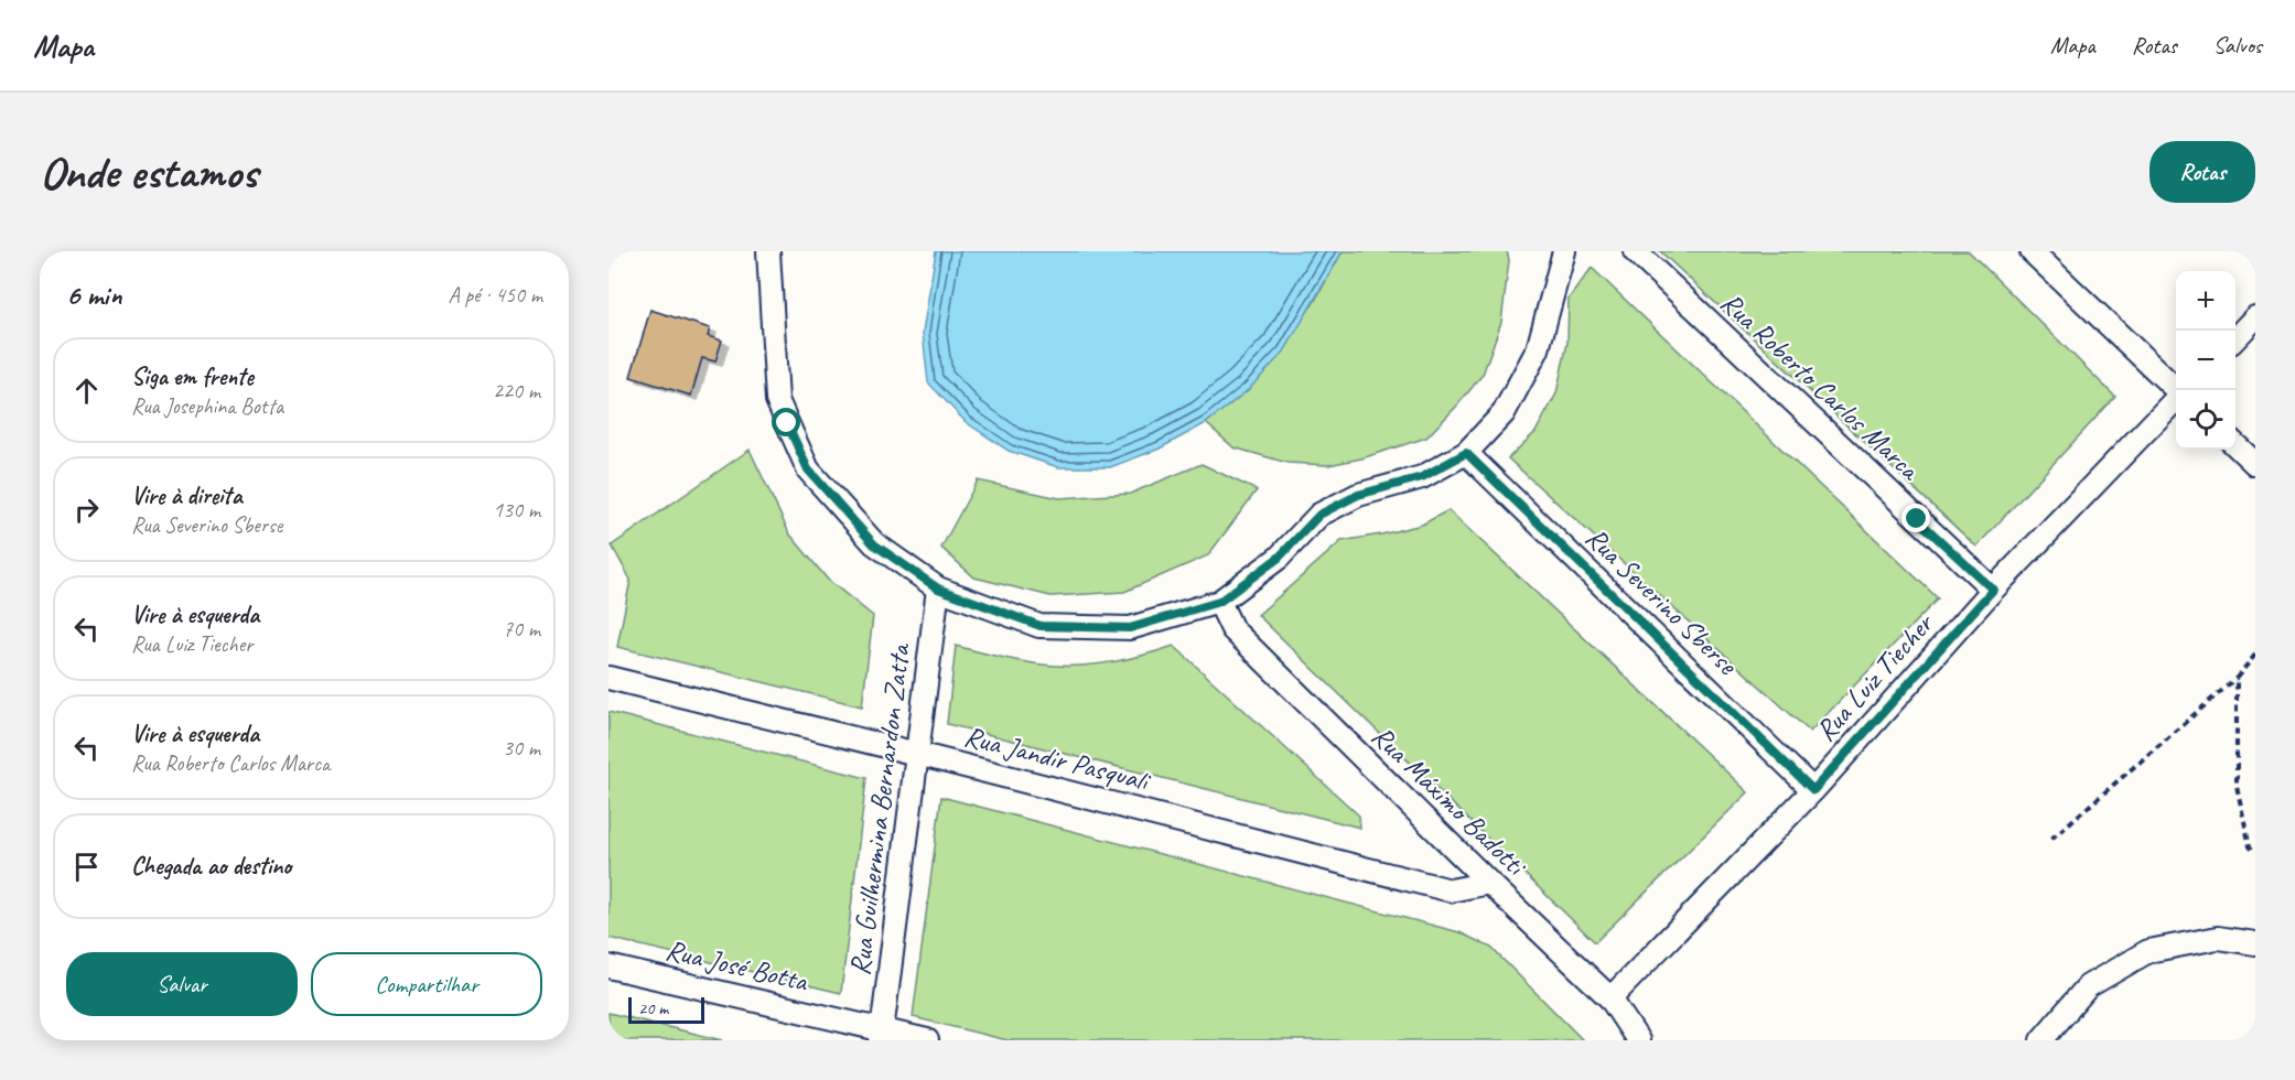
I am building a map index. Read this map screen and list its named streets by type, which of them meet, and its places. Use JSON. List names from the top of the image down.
{
  "streets": {
    "street": [
      "Rua Roberto Carlos Marca",
      "Rua Severino Sberse",
      "Rua Luiz Tiecher",
      "Rua Jandir Pasquali",
      "Rua Máximo Badotti",
      "Rua Guilhermina Bernardon Zatta",
      "Rua José Botta"
    ]
  },
  "crossings": [
    ["Rua Roberto Carlos Marca", "Rua Luiz Tiecher"],
    ["Rua Severino Sberse", "Rua Luiz Tiecher"],
    ["Rua Luiz Tiecher", "Rua Máximo Badotti"],
    ["Rua Jandir Pasquali", "Rua Máximo Badotti"],
    ["Rua Jandir Pasquali", "Rua Guilhermina Bernardon Zatta"],
    ["Rua Guilhermina Bernardon Zatta", "Rua José Botta"]
  ],
  "scale_bar": "20 m",
  "page": {
    "header": "Mapa",
    "nav": ["Mapa", "Rotas", "Salvos"],
    "buttons": [
      "Rotas",
      ["Salvar", "Compartilhar"]
    ],
    "title": "Onde estamos",
    "heading": ["6 min", "A pé · 450 m"],
    "map_buttons": ["+", "−"],
    "list": [
      ["Siga em frente", "Rua Josephina Botta", "220 m"],
      ["Vire à direita", "Rua Severino Sberse", "130 m"],
      ["Vire à esquerda", "Rua Luiz Tiecher", "70 m"],
      ["Vire à esquerda", "Rua Roberto Carlos Marca", "30 m"],
      "Chegada ao destino"
    ],
    "scale": "20 m"
  }
}
